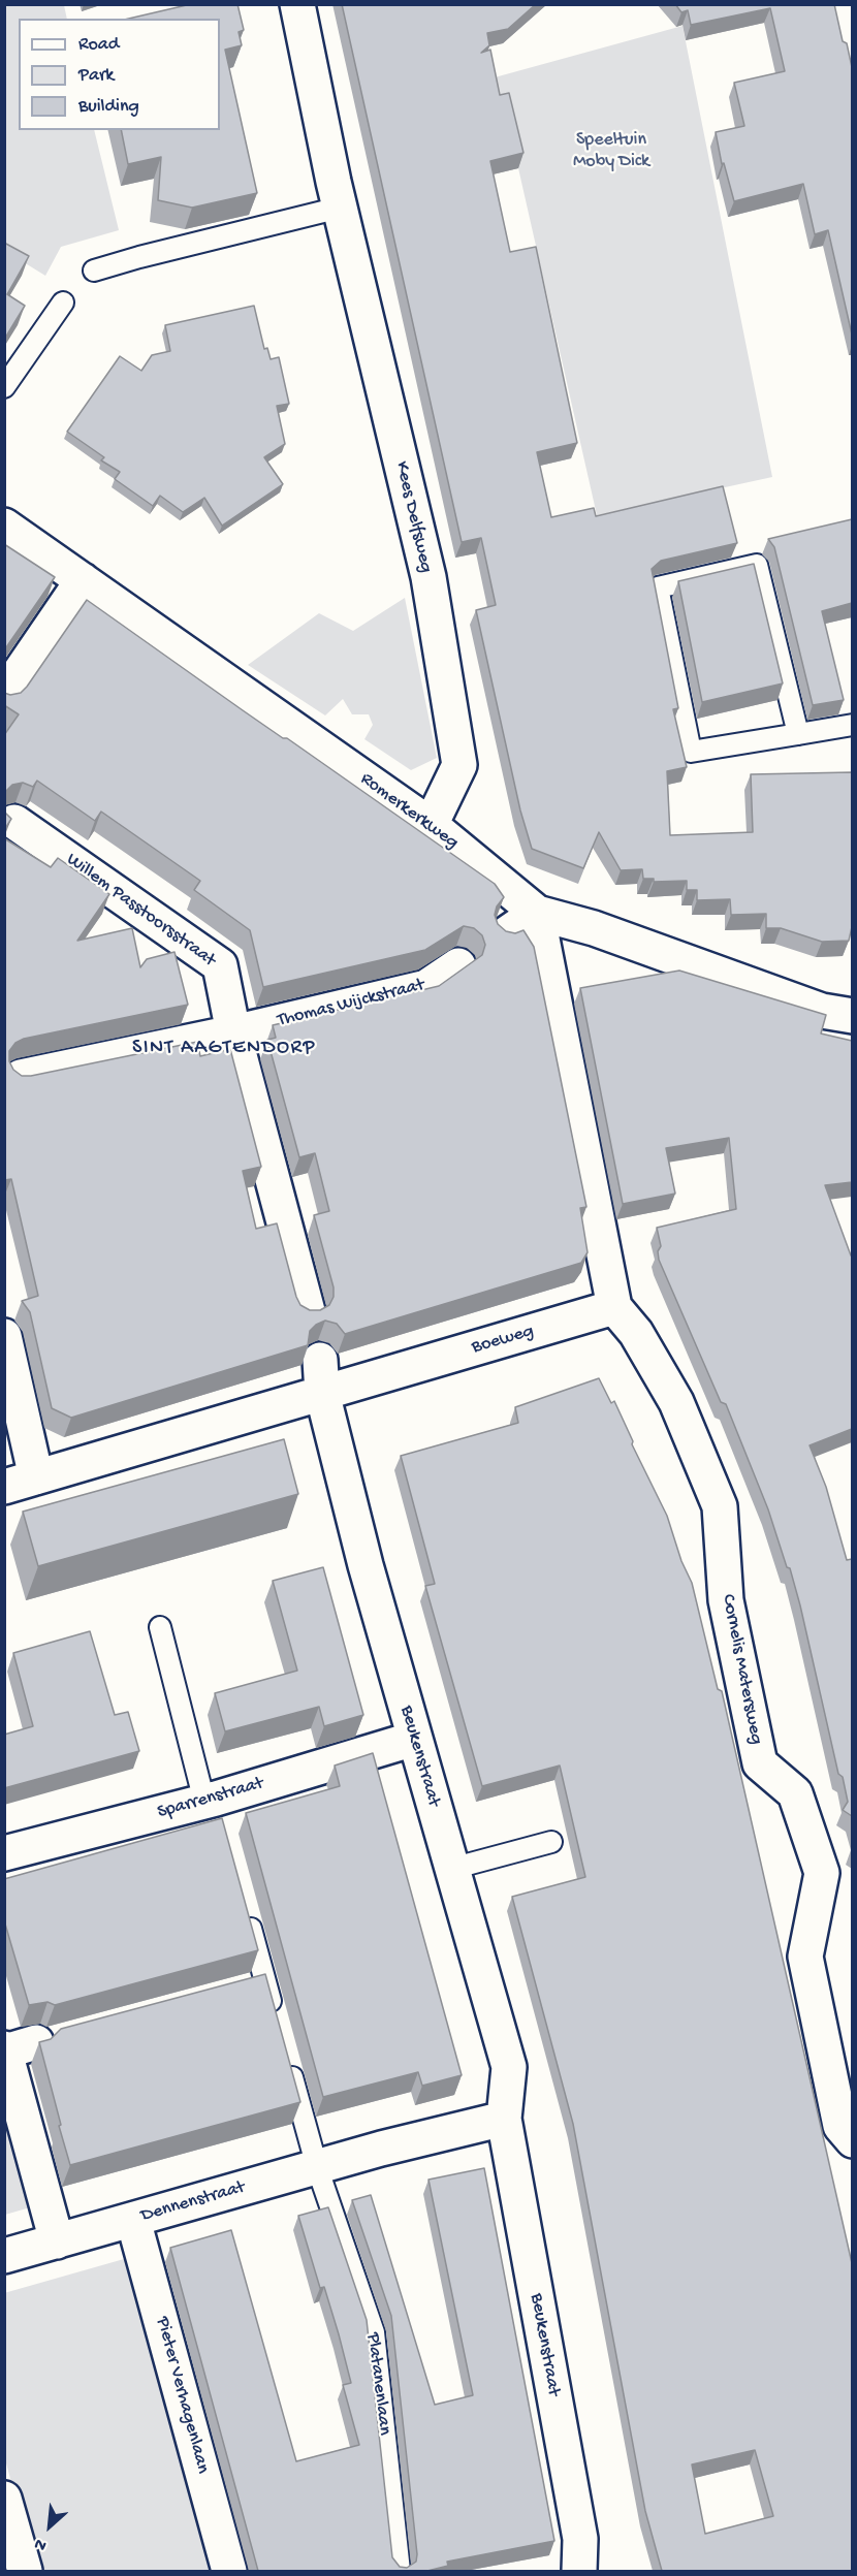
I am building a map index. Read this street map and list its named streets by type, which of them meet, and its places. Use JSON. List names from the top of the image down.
{
  "streets": {
    "street": [
      "Kees Delfsweg",
      "Romerkerkweg",
      "Willem Passtoorsstraat",
      "Thomas Wijckstraat",
      "Boeweg",
      "Cornelis Matersweg",
      "Beukenstraat",
      "Sparrenstraat",
      "Dennenstraat",
      "Pieter Verhagenlaan"
    ],
    "lane": ["Platanenlaan"]
  },
  "crossings": [
    ["Kees Delfsweg", "Romerkerkweg"],
    ["Willem Passtoorsstraat", "Thomas Wijckstraat"],
    ["Boeweg", "Cornelis Matersweg"],
    ["Boeweg", "Beukenstraat"],
    ["Beukenstraat", "Sparrenstraat"],
    ["Beukenstraat", "Dennenstraat"],
    ["Dennenstraat", "Platanenlaan"],
    ["Dennenstraat", "Pieter Verhagenlaan"]
  ],
  "districts": ["SINT AAGTENDORP"],
  "parks": ["Speeltuin Moby Dick"],
  "legend": ["Road", "Park", "Building"],
  "north": "bottom left"
}
